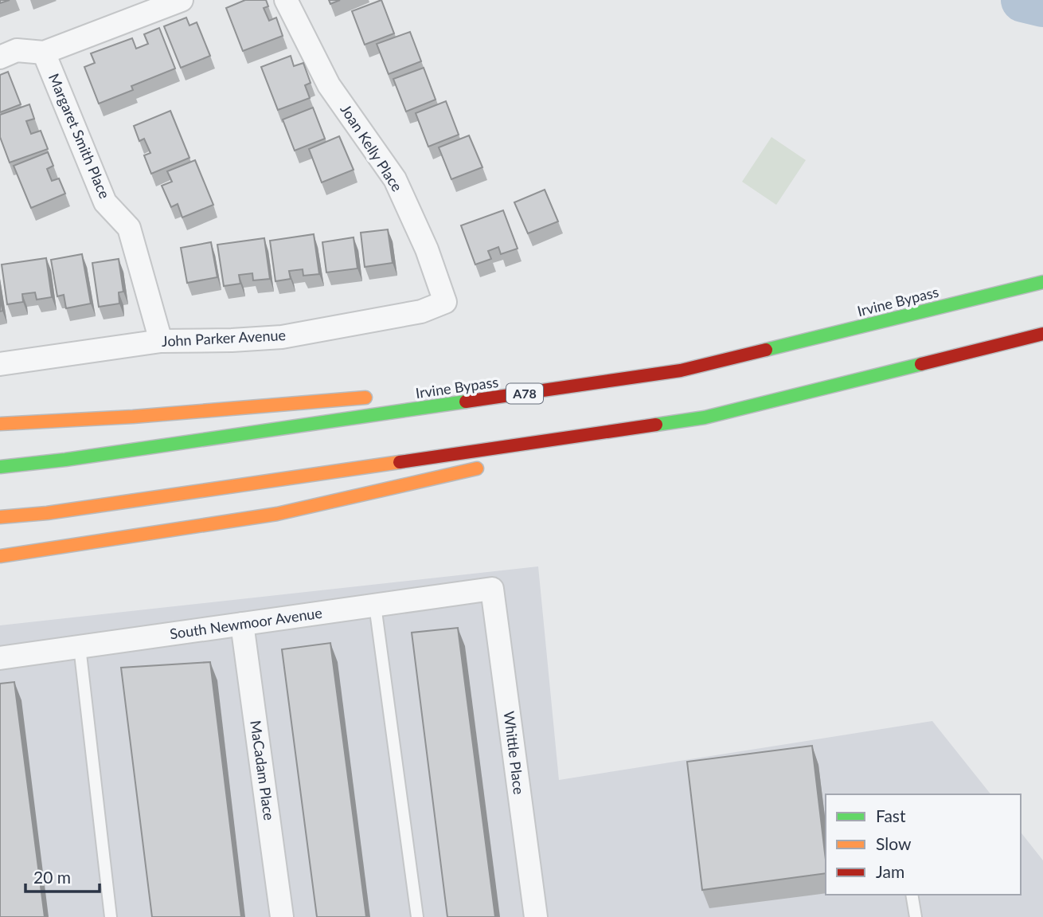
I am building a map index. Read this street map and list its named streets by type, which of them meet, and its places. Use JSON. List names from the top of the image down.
{
  "streets": {
    "highway": ["Irvine Bypass", "A78"],
    "street": [
      "Margaret Smith Place",
      "Joan Kelly Place",
      "John Parker Avenue",
      "South Newmoor Avenue",
      "Whittle Place",
      "MaCadam Place"
    ]
  },
  "crossings": [
    ["Margaret Smith Place", "John Parker Avenue"],
    ["Joan Kelly Place", "John Parker Avenue"],
    ["Irvine Bypass", "A78"],
    ["South Newmoor Avenue", "Whittle Place"],
    ["South Newmoor Avenue", "MaCadam Place"]
  ],
  "legend": ["Fast", "Slow", "Jam"],
  "scale_bar": "20 m"
}
